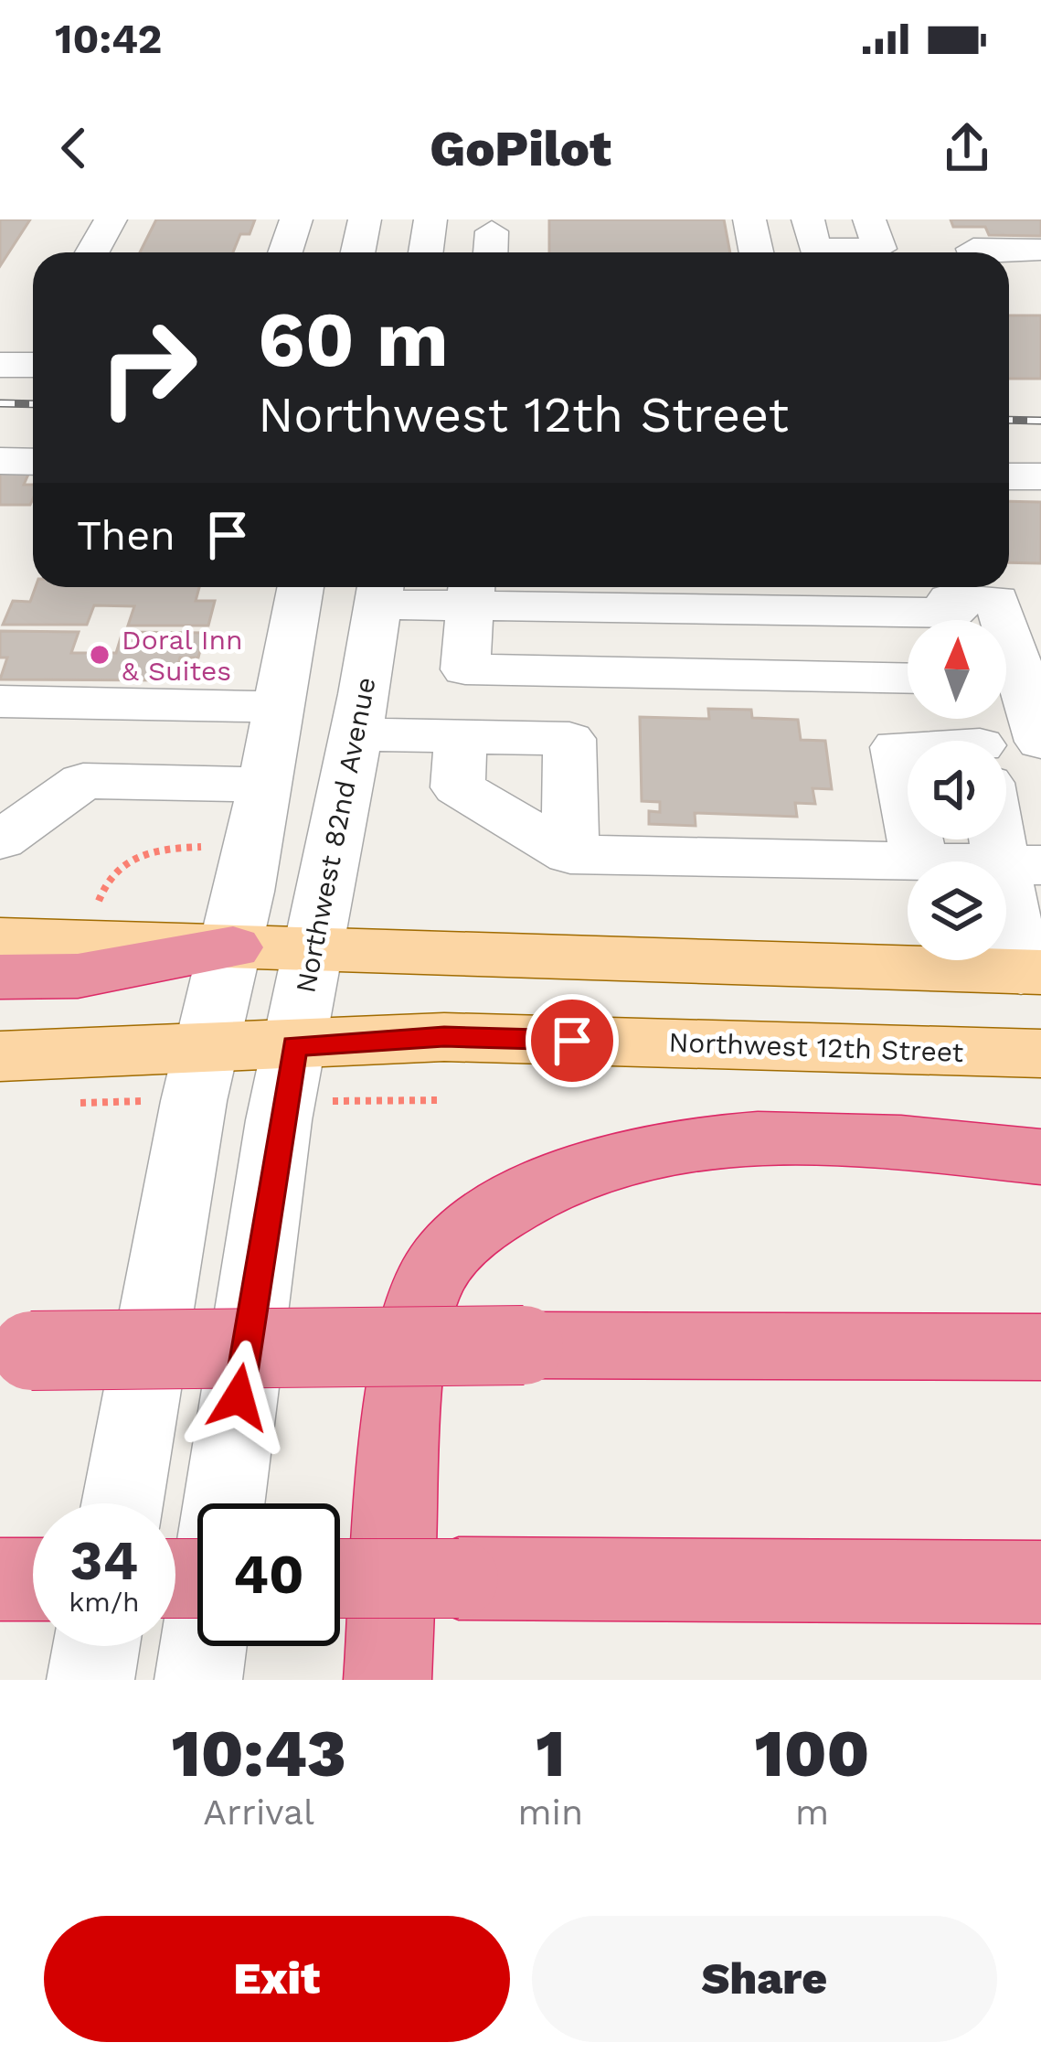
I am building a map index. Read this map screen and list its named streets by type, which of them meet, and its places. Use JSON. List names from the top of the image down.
{
  "streets": {
    "main road": ["Northwest 12th Street"],
    "street": ["Northwest 82nd Avenue"]
  },
  "crossings": [
    ["Northwest 82nd Avenue", "Northwest 12th Street"]
  ],
  "places": ["Doral Inn & Suites"],
  "north": "top",
  "page": {
    "status": "10:42",
    "header": "GoPilot",
    "turn": ["60 m", "Northwest 12th Street"],
    "then": "Then",
    "speed": "34 km/h",
    "limit": "40",
    "eta": [
      "10:43",
      "Arrival",
      "1",
      "min",
      "100",
      "m"
    ],
    "buttons": ["Exit", "Share"]
  }
}
